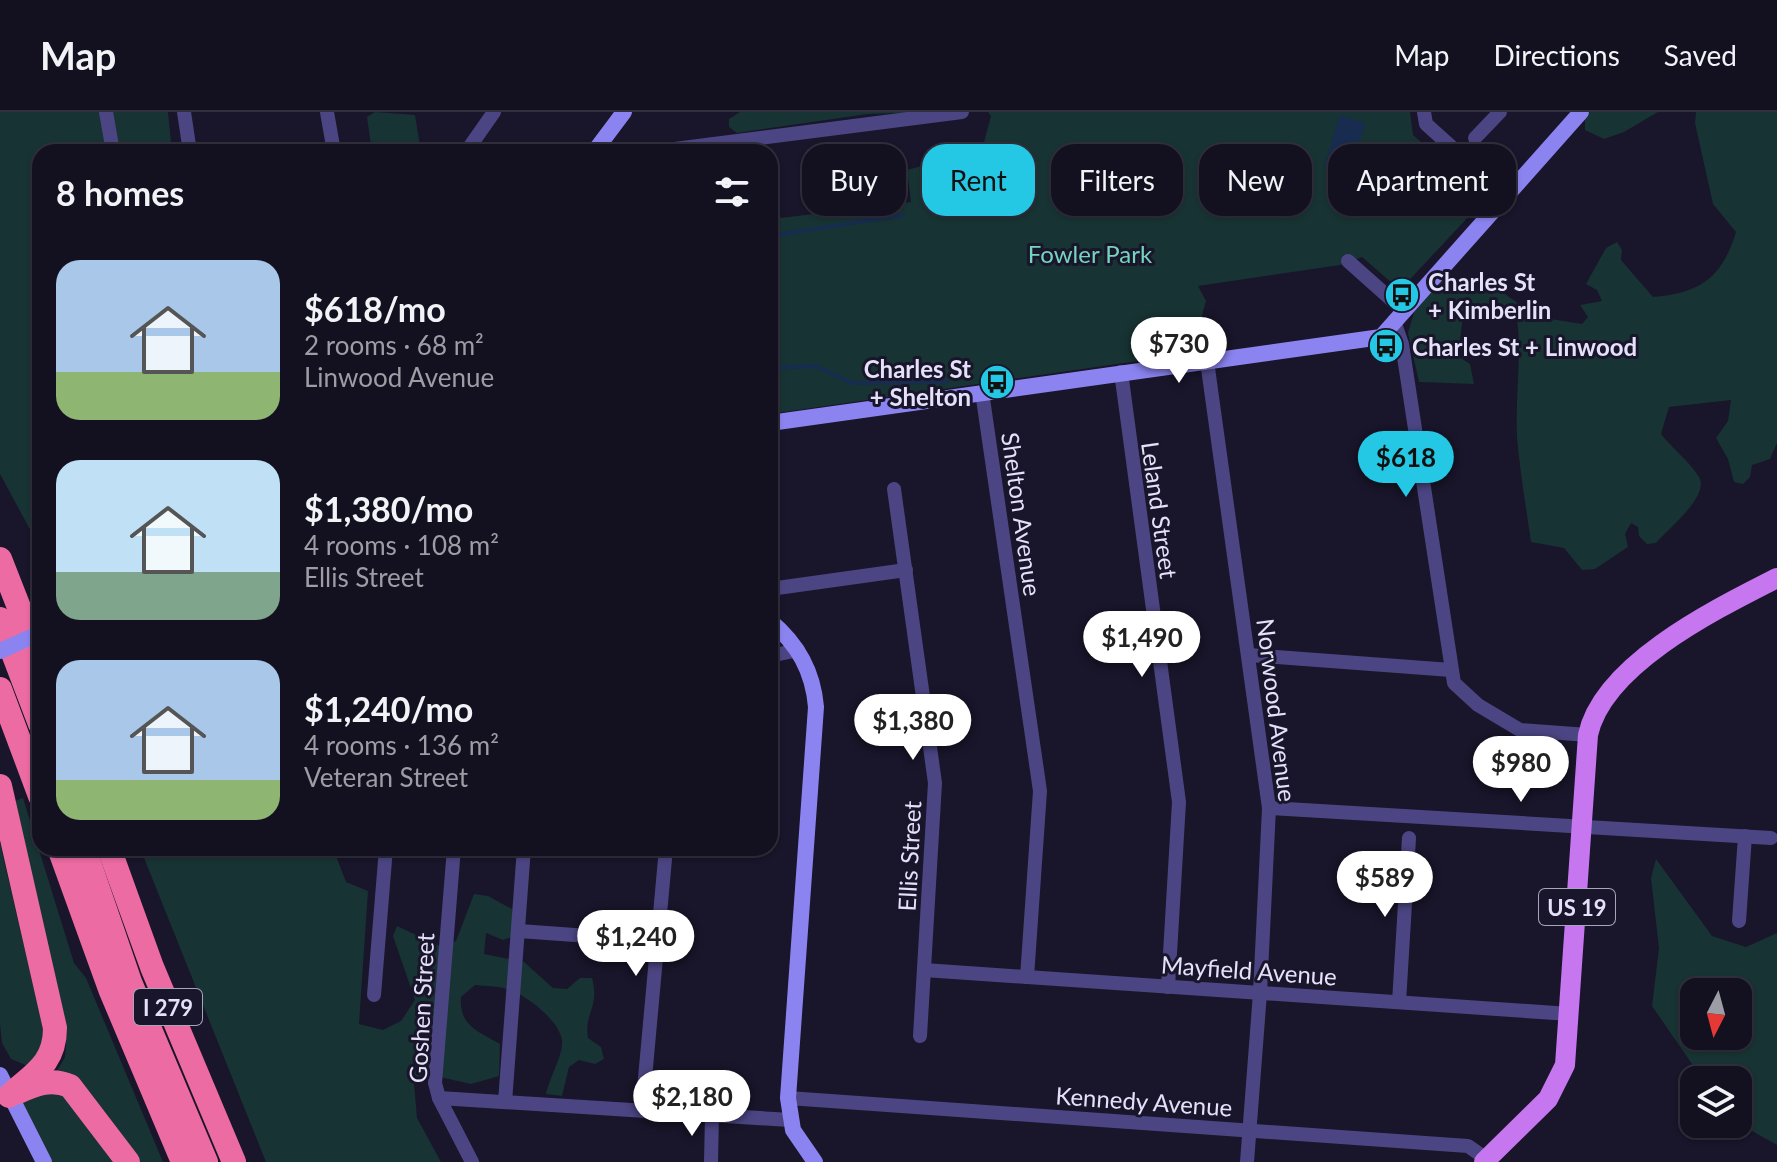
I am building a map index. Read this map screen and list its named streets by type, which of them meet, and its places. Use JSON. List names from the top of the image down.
{
  "streets": {
    "highway": ["I 279"],
    "main road": ["US 19"],
    "street": [
      "Leland Street",
      "Shelton Avenue",
      "Norwood Avenue",
      "Ellis Street",
      "Mayfield Avenue",
      "Goshen Street",
      "Kennedy Avenue"
    ]
  },
  "crossings": [
    ["Leland Street", "Mayfield Avenue"],
    ["Shelton Avenue", "Mayfield Avenue"],
    ["Norwood Avenue", "Mayfield Avenue"],
    ["Norwood Avenue", "Kennedy Avenue"],
    ["Ellis Street", "Mayfield Avenue"],
    ["US 19", "Mayfield Avenue"],
    ["US 19", "Kennedy Avenue"]
  ],
  "parks": ["Fowler Park"],
  "places": {
    "bus stop": ["Charles St + Kimberlin", "Charles St + Linwood", "Charles St + Shelton"]
  },
  "north": "bottom",
  "page": {
    "header": "Map",
    "nav": ["Map", "Directions", "Saved"],
    "chip": [
      "Buy",
      "Rent",
      "Filters",
      "New",
      "Apartment"
    ],
    "heading": "8 homes",
    "list": [
      {
        "name": "$618/mo",
        "note": "2 rooms · 68 m² · Linwood Avenue"
      },
      {
        "name": "$1,380/mo",
        "note": "4 rooms · 108 m² · Ellis Street"
      },
      {
        "name": "$1,240/mo",
        "note": "4 rooms · 136 m² · Veteran Street"
      }
    ],
    "price": [
      "$730",
      "$618",
      "$1,490",
      "$1,380",
      "$980",
      "$589",
      "$1,240",
      "$2,180"
    ]
  }
}
